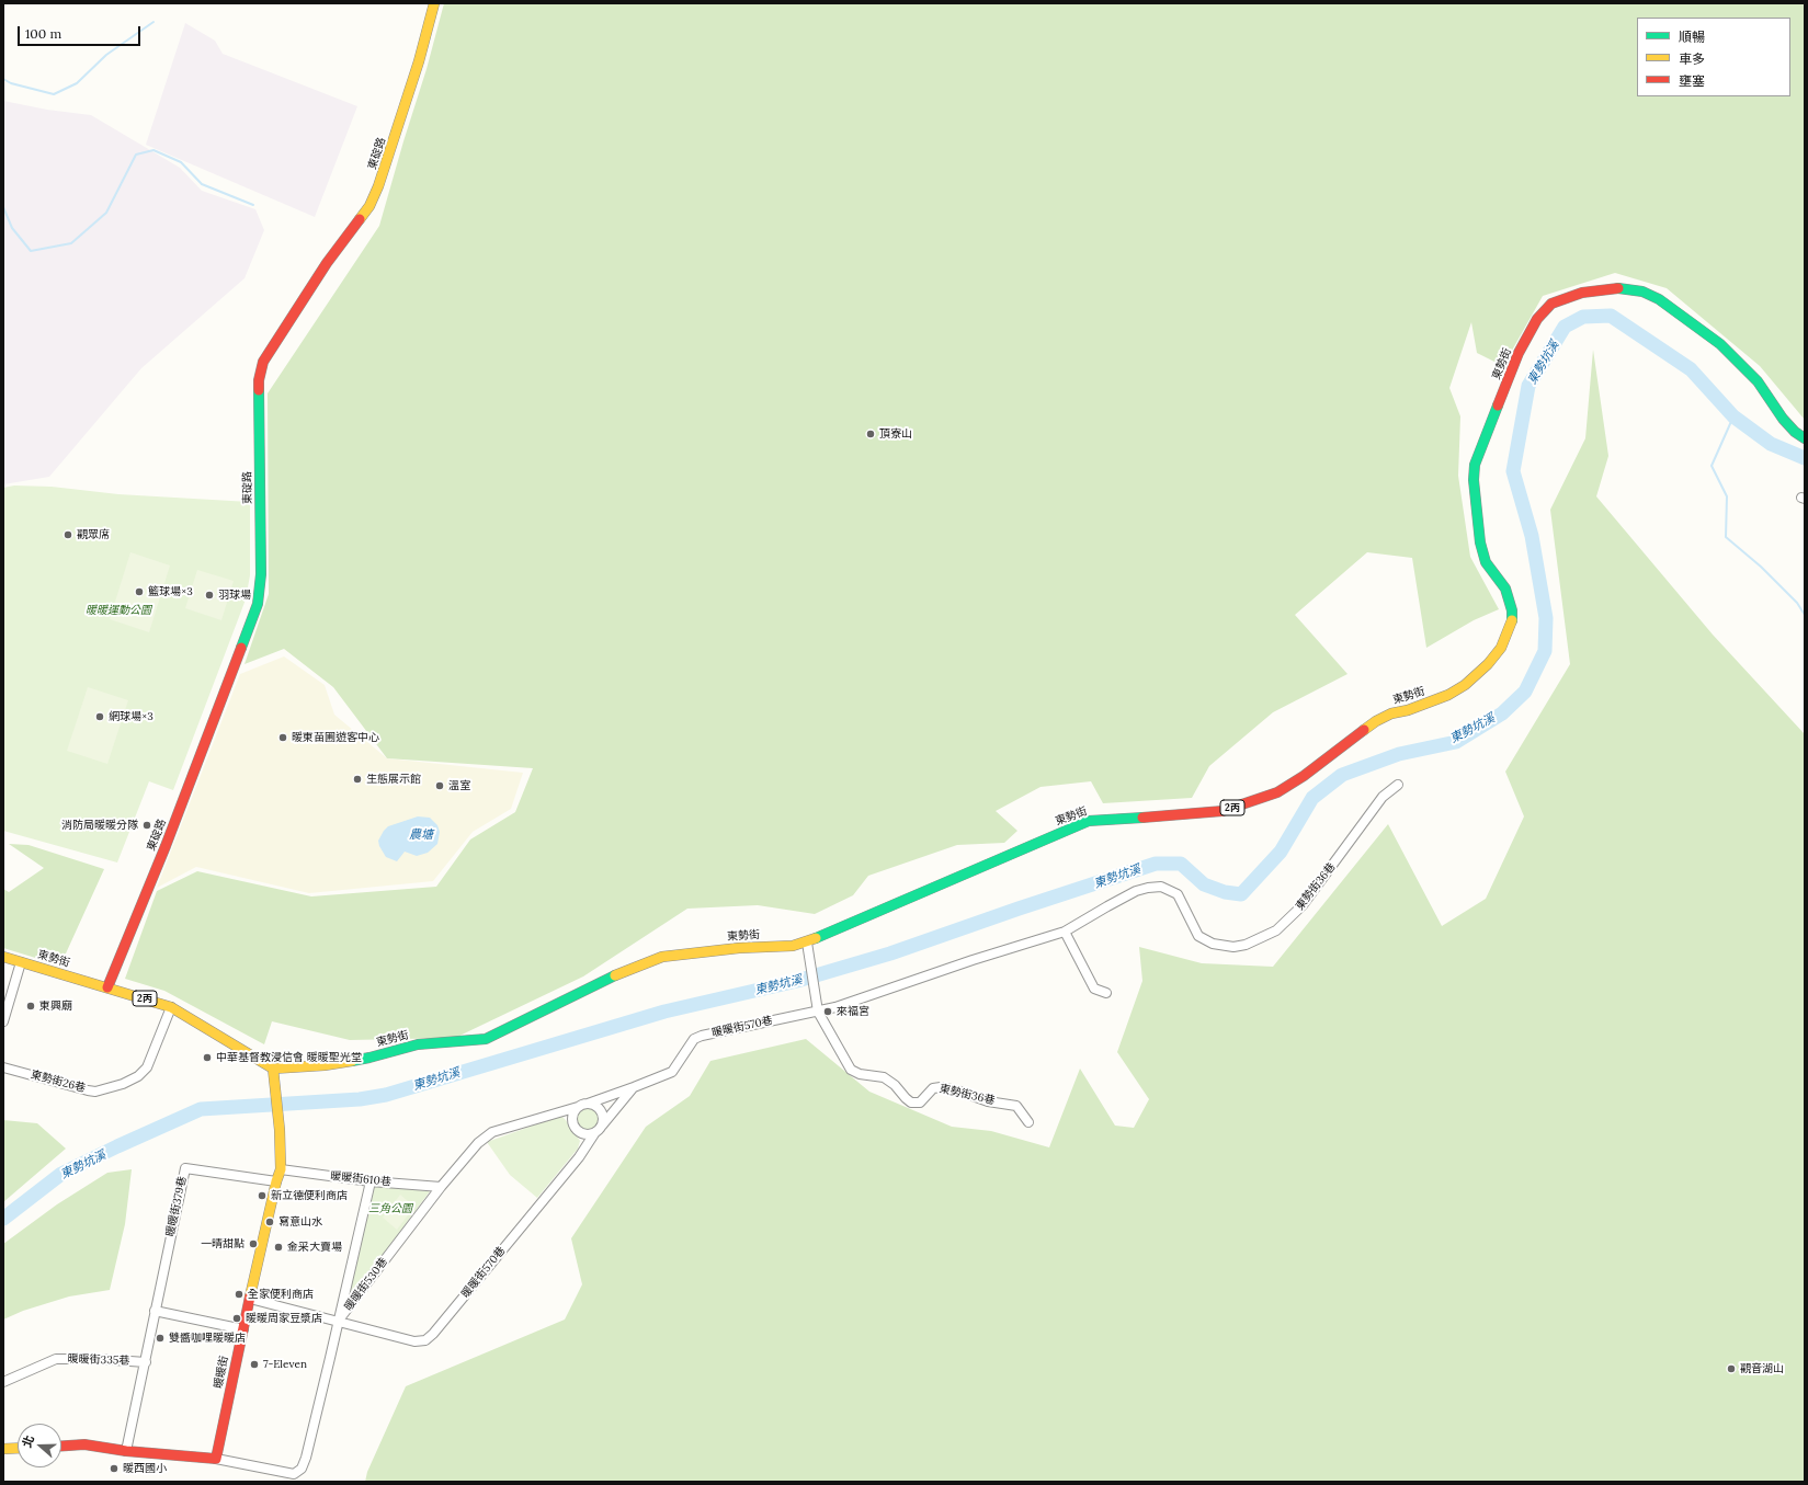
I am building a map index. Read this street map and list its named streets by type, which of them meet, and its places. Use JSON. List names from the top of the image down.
{
  "streets": {
    "main road": [
      "東碇路",
      "東勢街",
      "2丙",
      "暖暖街"
    ],
    "street": [
      "東勢街36巷",
      "暖暖街570巷",
      "東勢街26巷",
      "暖暖街610巷",
      "暖暖街379巷",
      "暖暖街530巷",
      "暖暖街335巷"
    ]
  },
  "crossings": [
    ["東碇路", "東勢街"],
    ["東勢街", "東勢街36巷"],
    ["東勢街", "東勢街26巷"],
    ["東勢街", "暖暖街"],
    ["東勢街36巷", "暖暖街570巷"],
    ["暖暖街570巷", "暖暖街530巷"],
    ["暖暖街570巷", "暖暖街"],
    ["暖暖街610巷", "暖暖街530巷"],
    ["暖暖街610巷", "暖暖街"],
    ["暖暖街379巷", "暖暖街335巷"],
    ["暖暖街379巷", "暖暖街"],
    ["暖暖街530巷", "暖暖街"]
  ],
  "water": ["東勢坑溪", "農塘"],
  "parks": ["暖暖運動公園", "三角公園"],
  "places": [
    "頂寮山",
    "觀眾席",
    "籃球場×3",
    "羽球場",
    "網球場×3",
    "暖東苗圃遊客中心",
    "生態展示館",
    "溫室",
    "消防局暖暖分隊",
    "東興廟",
    "來福宮",
    "中華基督教浸信會 暖暖聖光堂",
    "新立德便利商店",
    "寫意山水",
    "一晴甜點",
    "金采大賣場",
    "全家便利商店",
    "暖暖周家豆漿店",
    "雙醬咖哩暖暖店",
    "7-Eleven",
    "觀音湖山",
    "暖西國小"
  ],
  "legend": ["順暢", "車多", "壅塞"],
  "scale_bar": "100 m",
  "north": "left"
}
